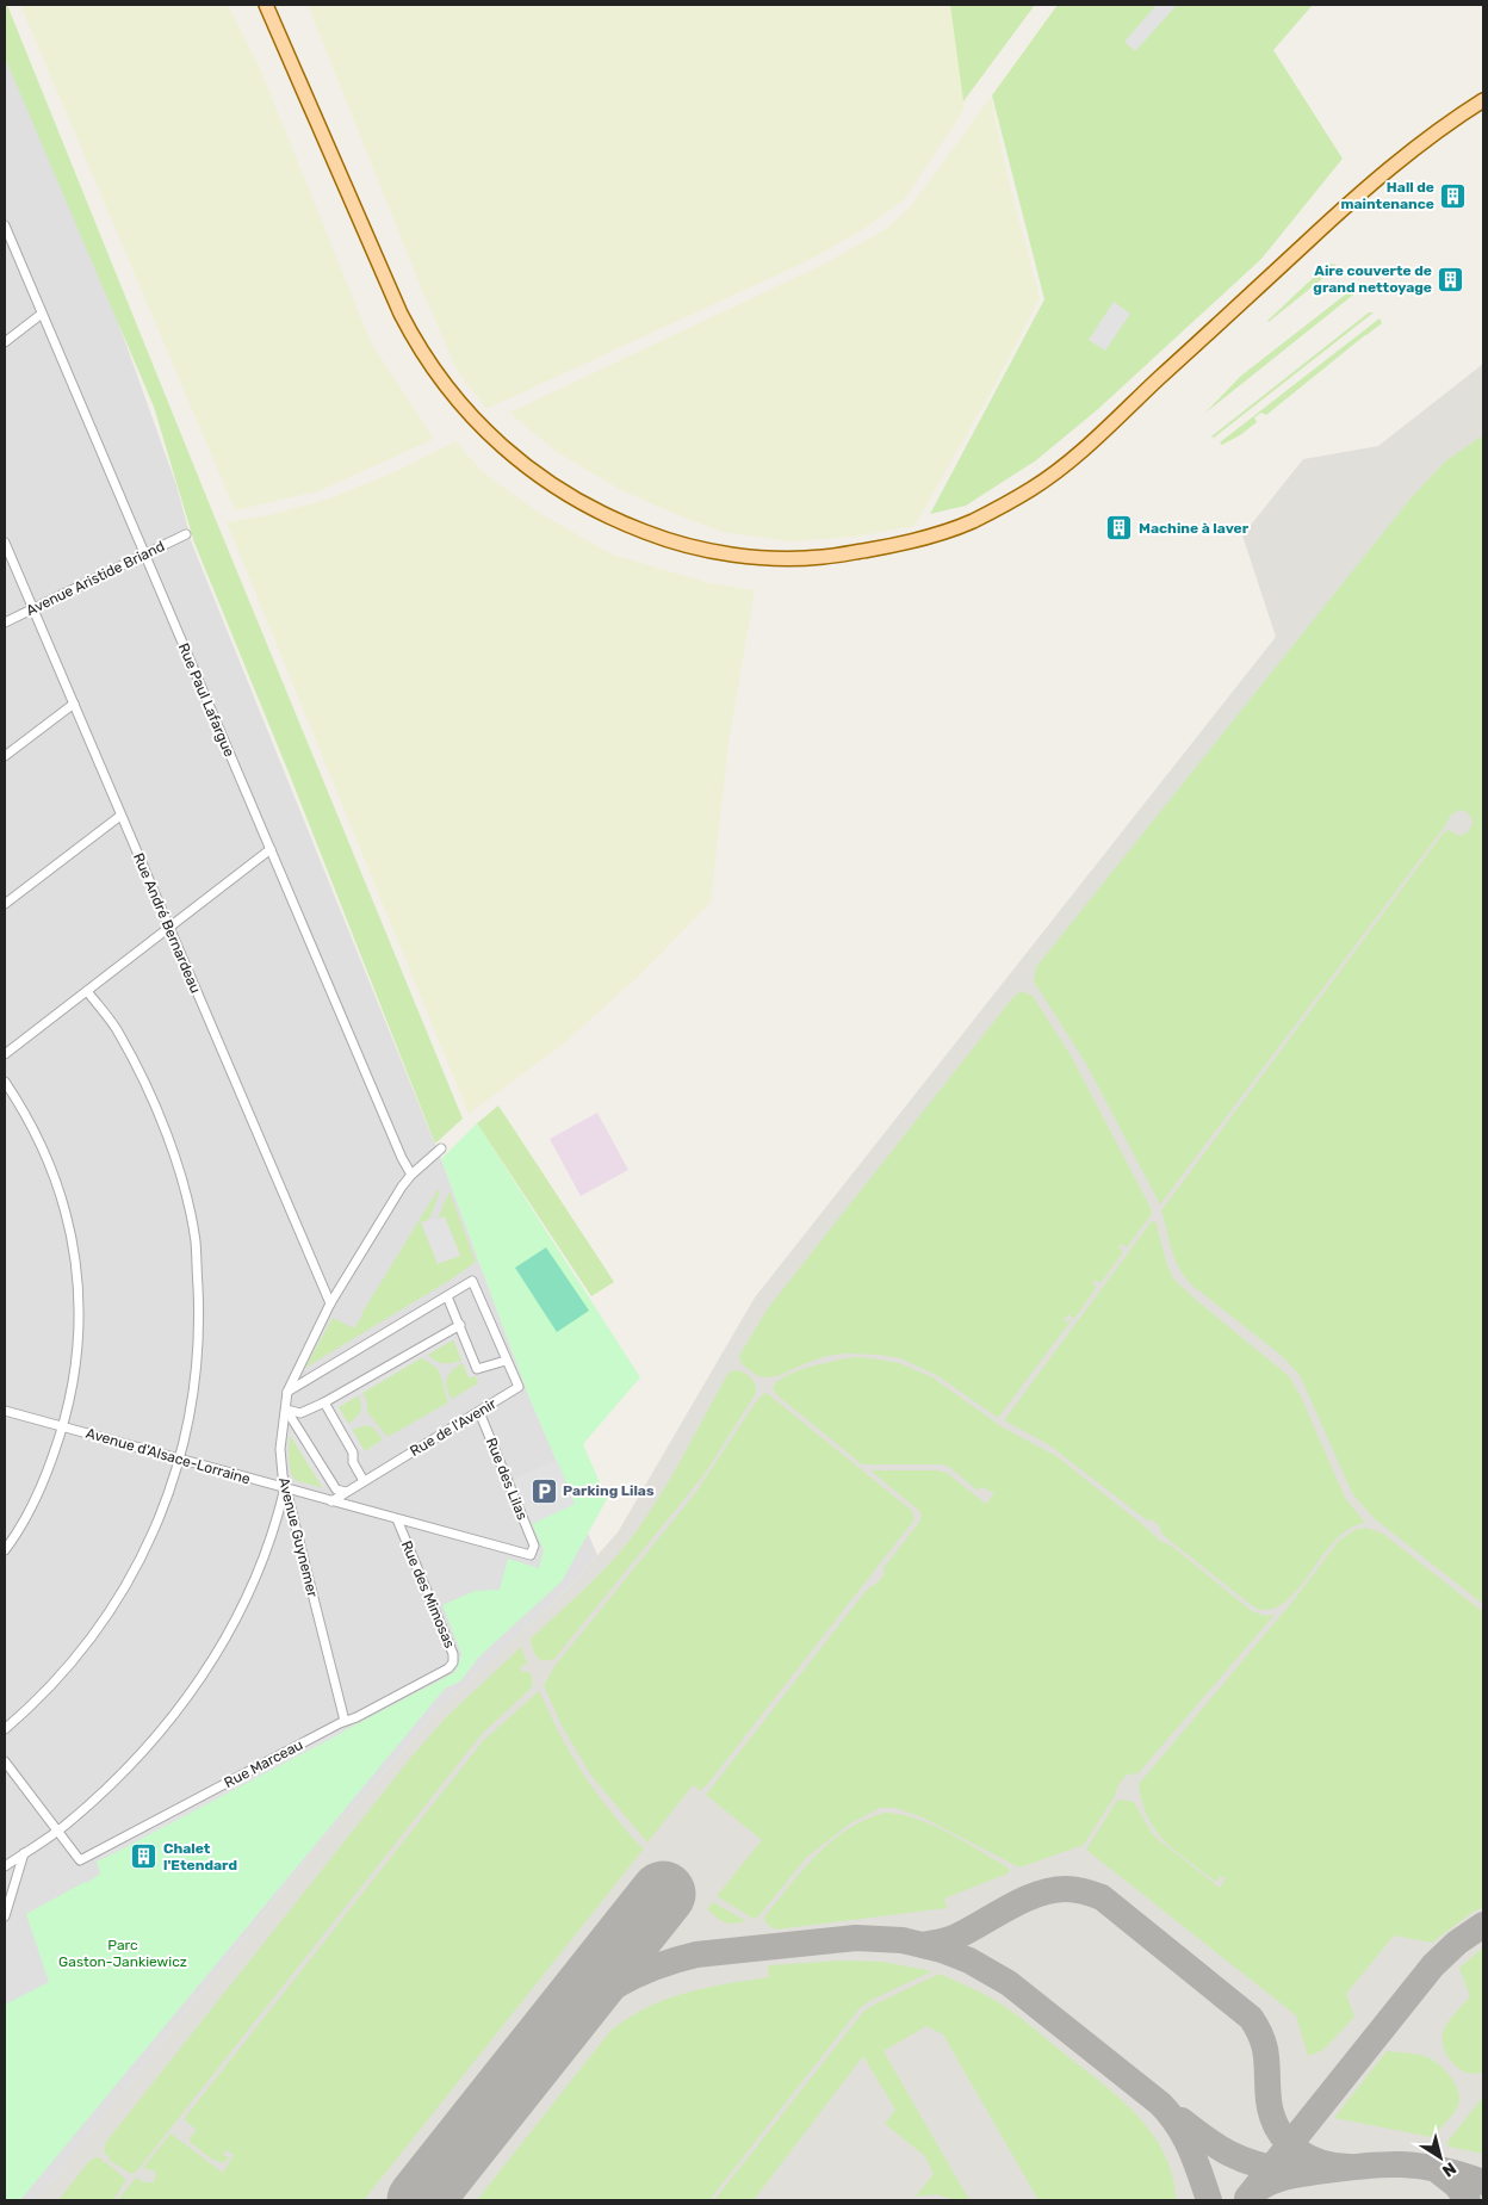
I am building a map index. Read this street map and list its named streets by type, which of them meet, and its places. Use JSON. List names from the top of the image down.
{
  "streets": {
    "street": [
      "Avenue Aristide Briand",
      "Rue Paul Lafargue",
      "Rue André Bernardeau",
      "Rue de l'Avenir",
      "Avenue d'Alsace-Lorraine",
      "Rue des Lilas",
      "Avenue Guynemer",
      "Rue des Mimosas",
      "Rue Marceau"
    ]
  },
  "crossings": [
    ["Avenue Aristide Briand", "Rue Paul Lafargue"],
    ["Avenue Aristide Briand", "Rue André Bernardeau"],
    ["Rue Paul Lafargue", "Avenue Guynemer"],
    ["Rue André Bernardeau", "Avenue Guynemer"],
    ["Rue de l'Avenir", "Avenue d'Alsace-Lorraine"],
    ["Rue de l'Avenir", "Rue des Lilas"],
    ["Rue de l'Avenir", "Avenue Guynemer"],
    ["Avenue d'Alsace-Lorraine", "Rue des Lilas"],
    ["Avenue d'Alsace-Lorraine", "Avenue Guynemer"],
    ["Avenue d'Alsace-Lorraine", "Rue des Mimosas"],
    ["Avenue Guynemer", "Rue Marceau"],
    ["Rue des Mimosas", "Rue Marceau"]
  ],
  "parks": ["Parc Gaston-Jankiewicz"],
  "places": {
    "building": [
      "Hall de maintenance",
      "Aire couverte de grand nettoyage",
      "Machine à laver",
      "Chalet l'Etendard"
    ],
    "parking": ["Parking Lilas"]
  },
  "north": "bottom right"
}
